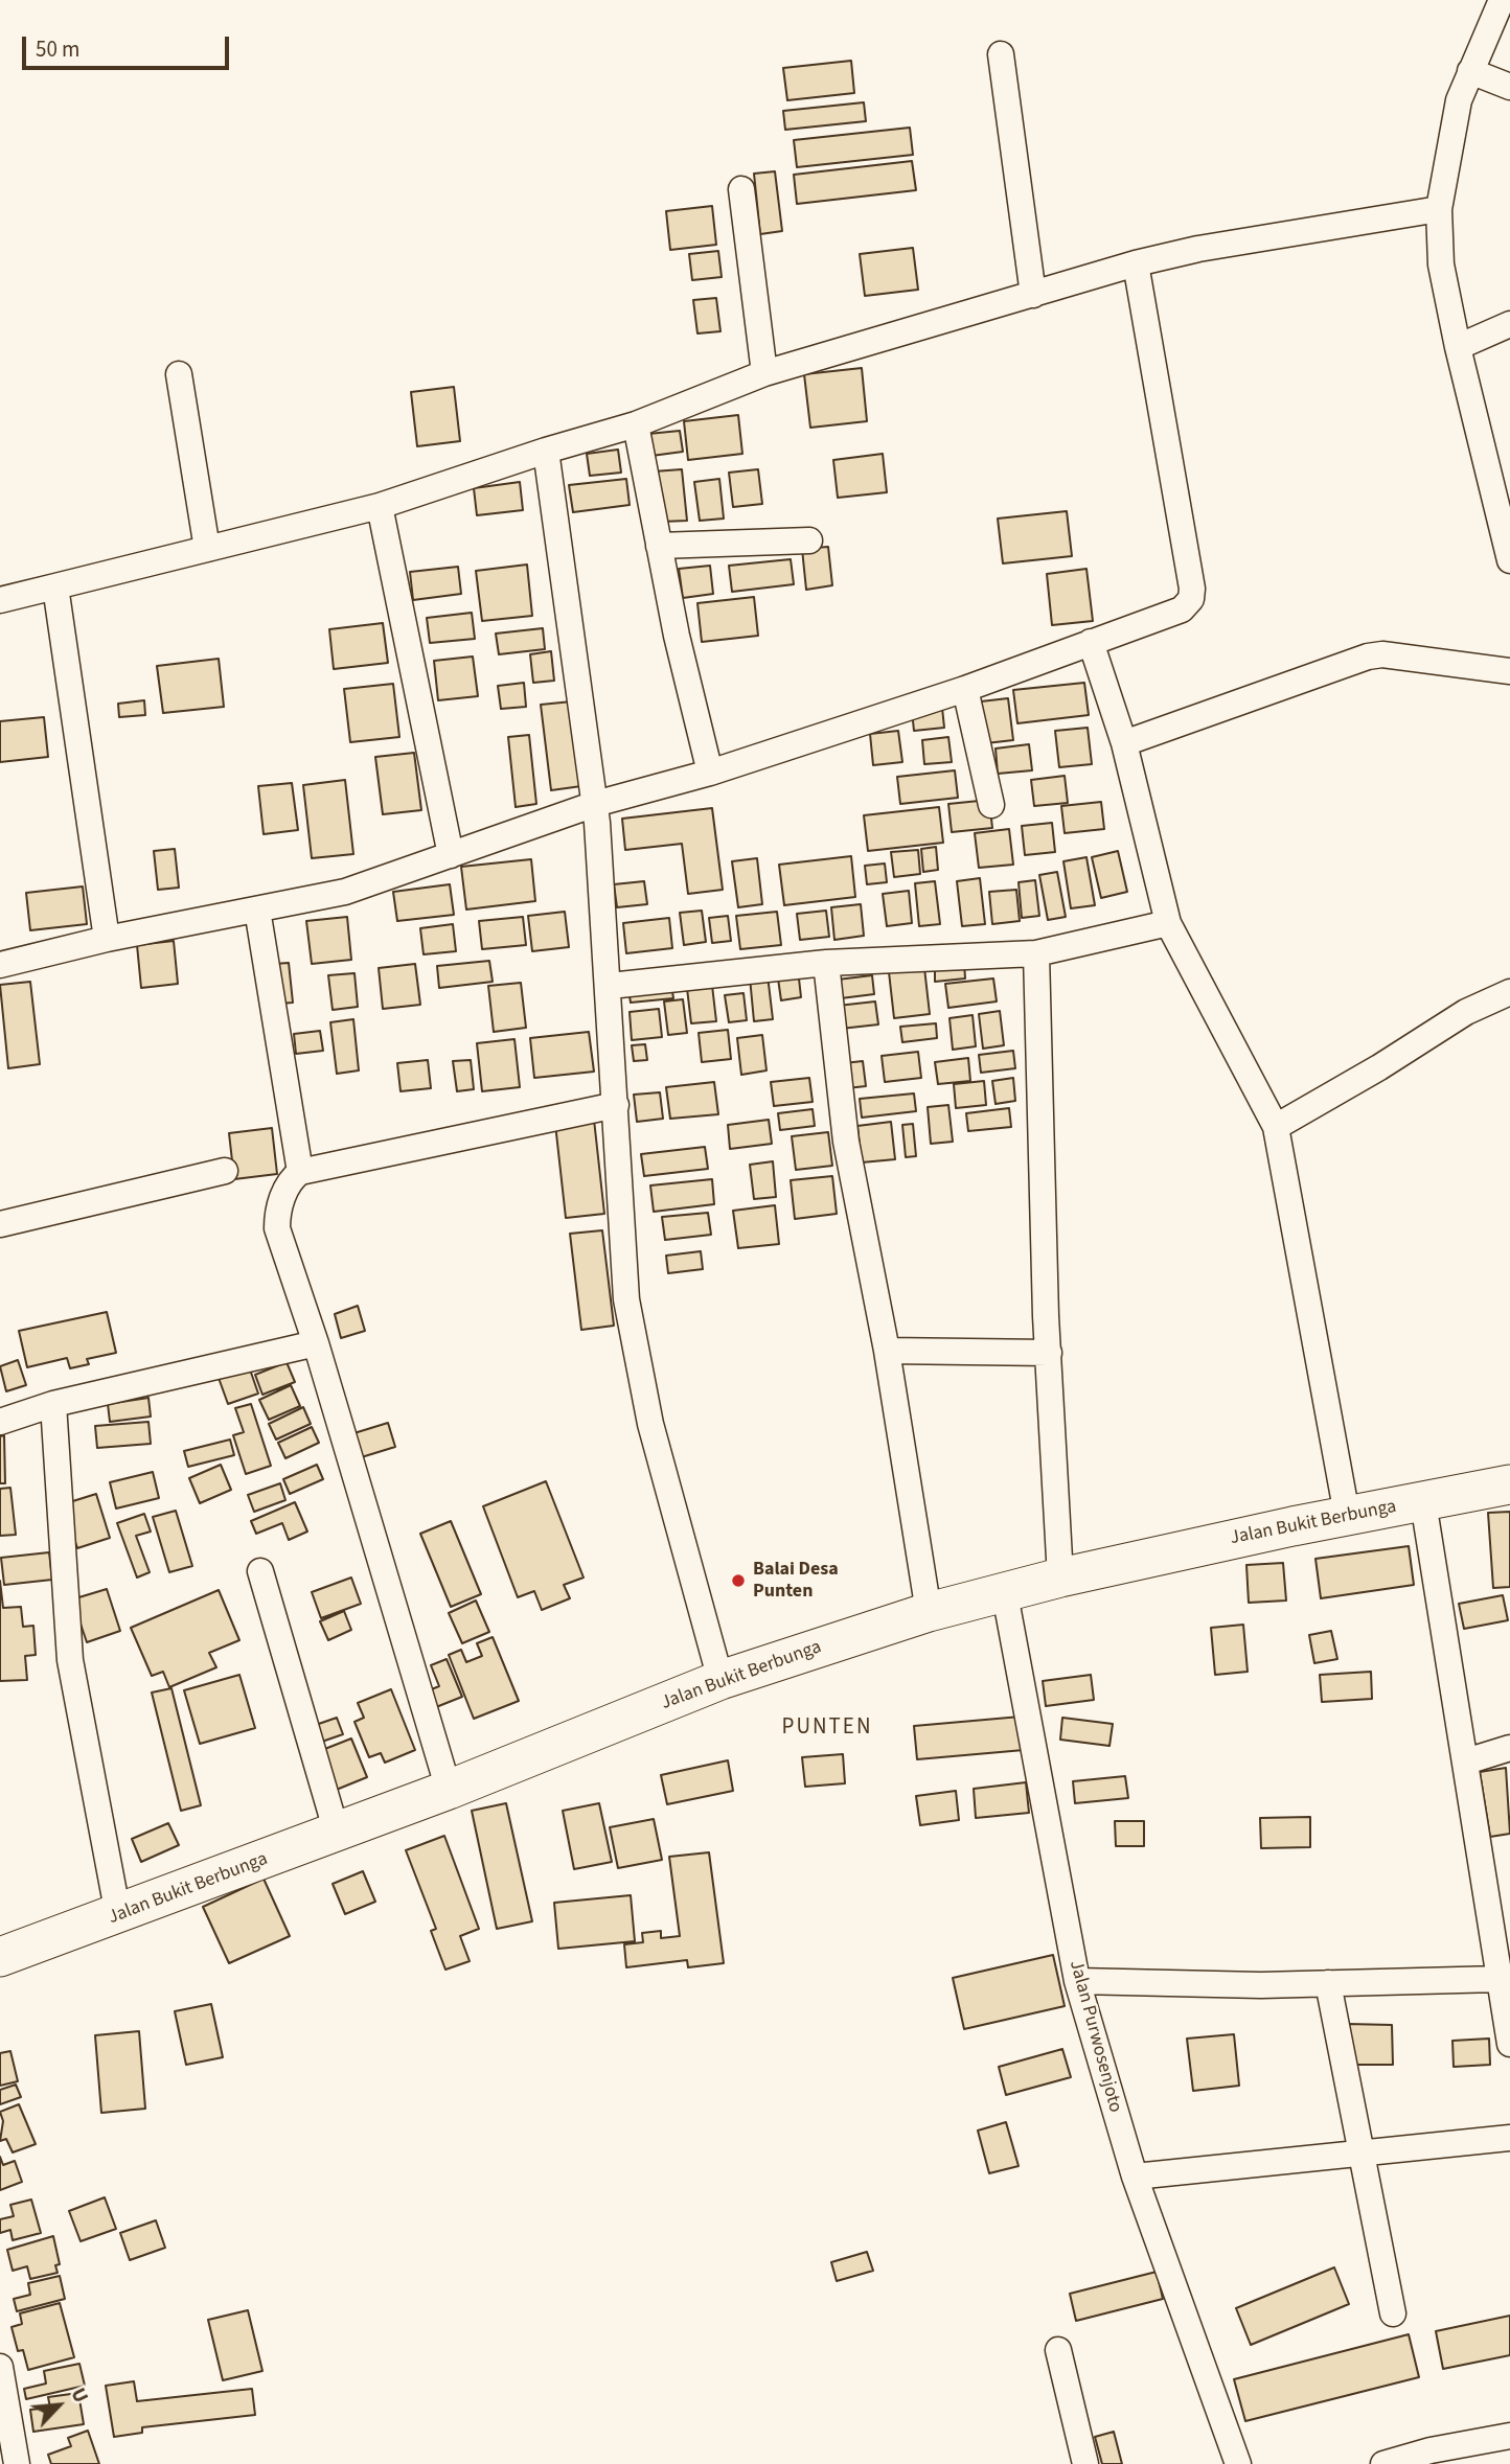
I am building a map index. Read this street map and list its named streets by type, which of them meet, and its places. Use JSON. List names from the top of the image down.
{
  "streets": {
    "main road": ["Jalan Bukit Berbunga"],
    "street": ["Jalan Purwosenjoto"]
  },
  "crossings": [
    ["Jalan Bukit Berbunga", "Jalan Purwosenjoto"]
  ],
  "districts": ["PUNTEN"],
  "places": ["Balai Desa Punten"],
  "scale_bar": "50 m",
  "north": "top right"
}
